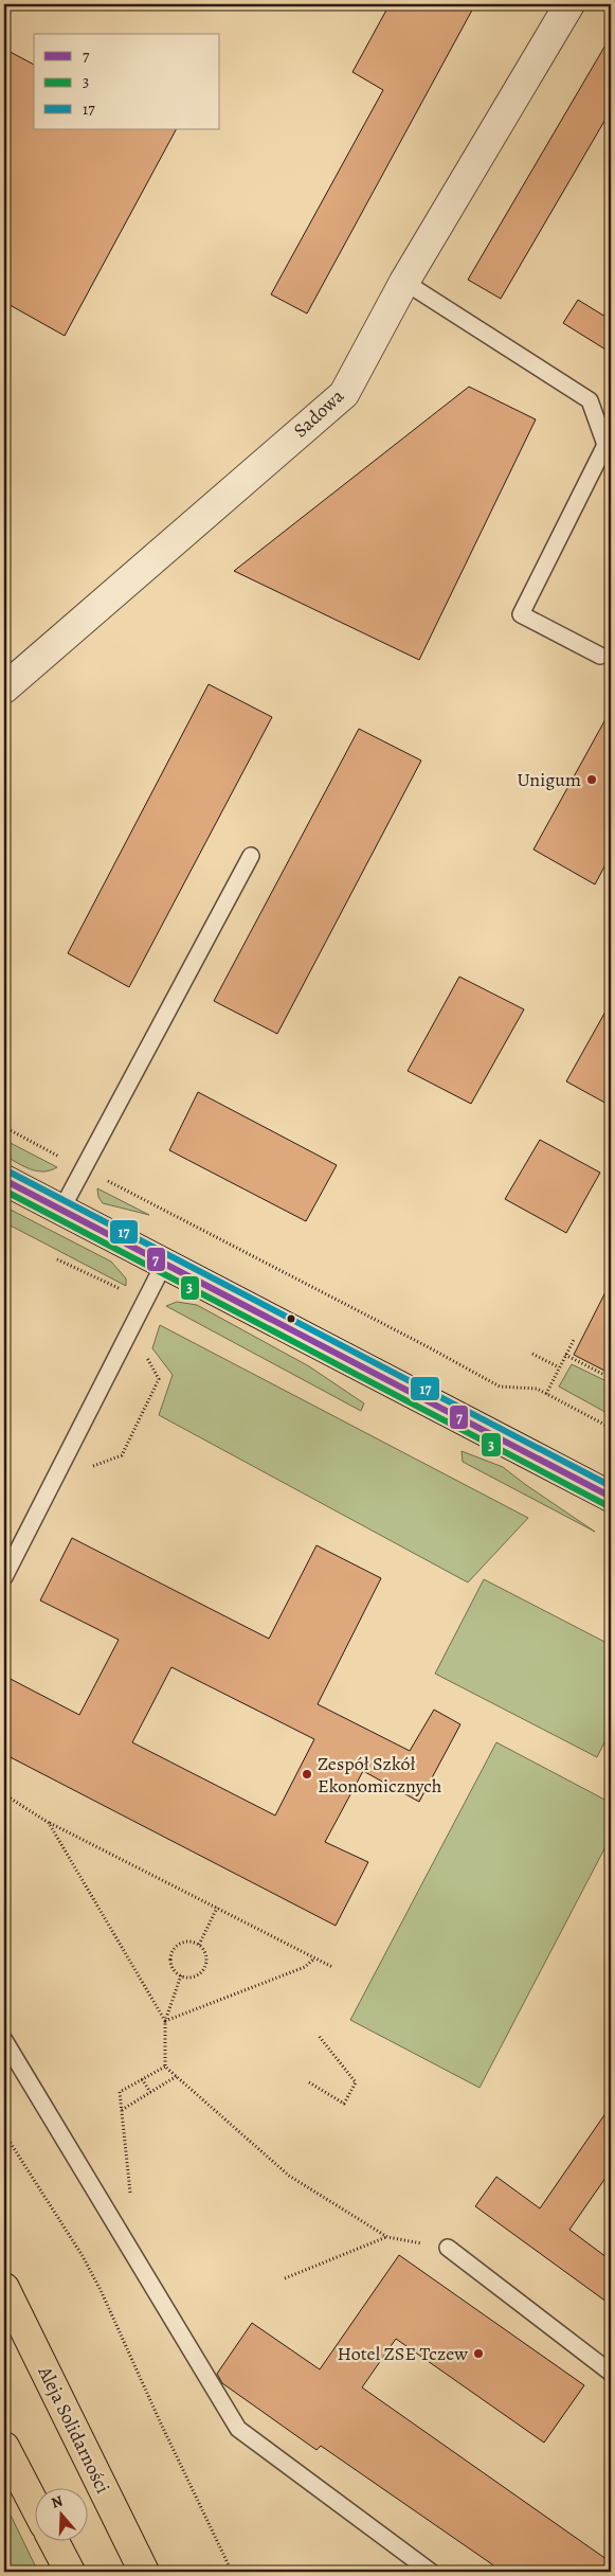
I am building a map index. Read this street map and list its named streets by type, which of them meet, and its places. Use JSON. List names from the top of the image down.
{
  "streets": {
    "main road": ["Aleja Solidarności"],
    "street": ["Sadowa"]
  },
  "places": ["Unigum", "Zespół Szkół Ekonomicznych", "Hotel ZSE Tczew"],
  "lines": ["transit line 17", "transit line 7", "transit line 3"],
  "legend": ["7", "3", "17"],
  "north": "top"
}
